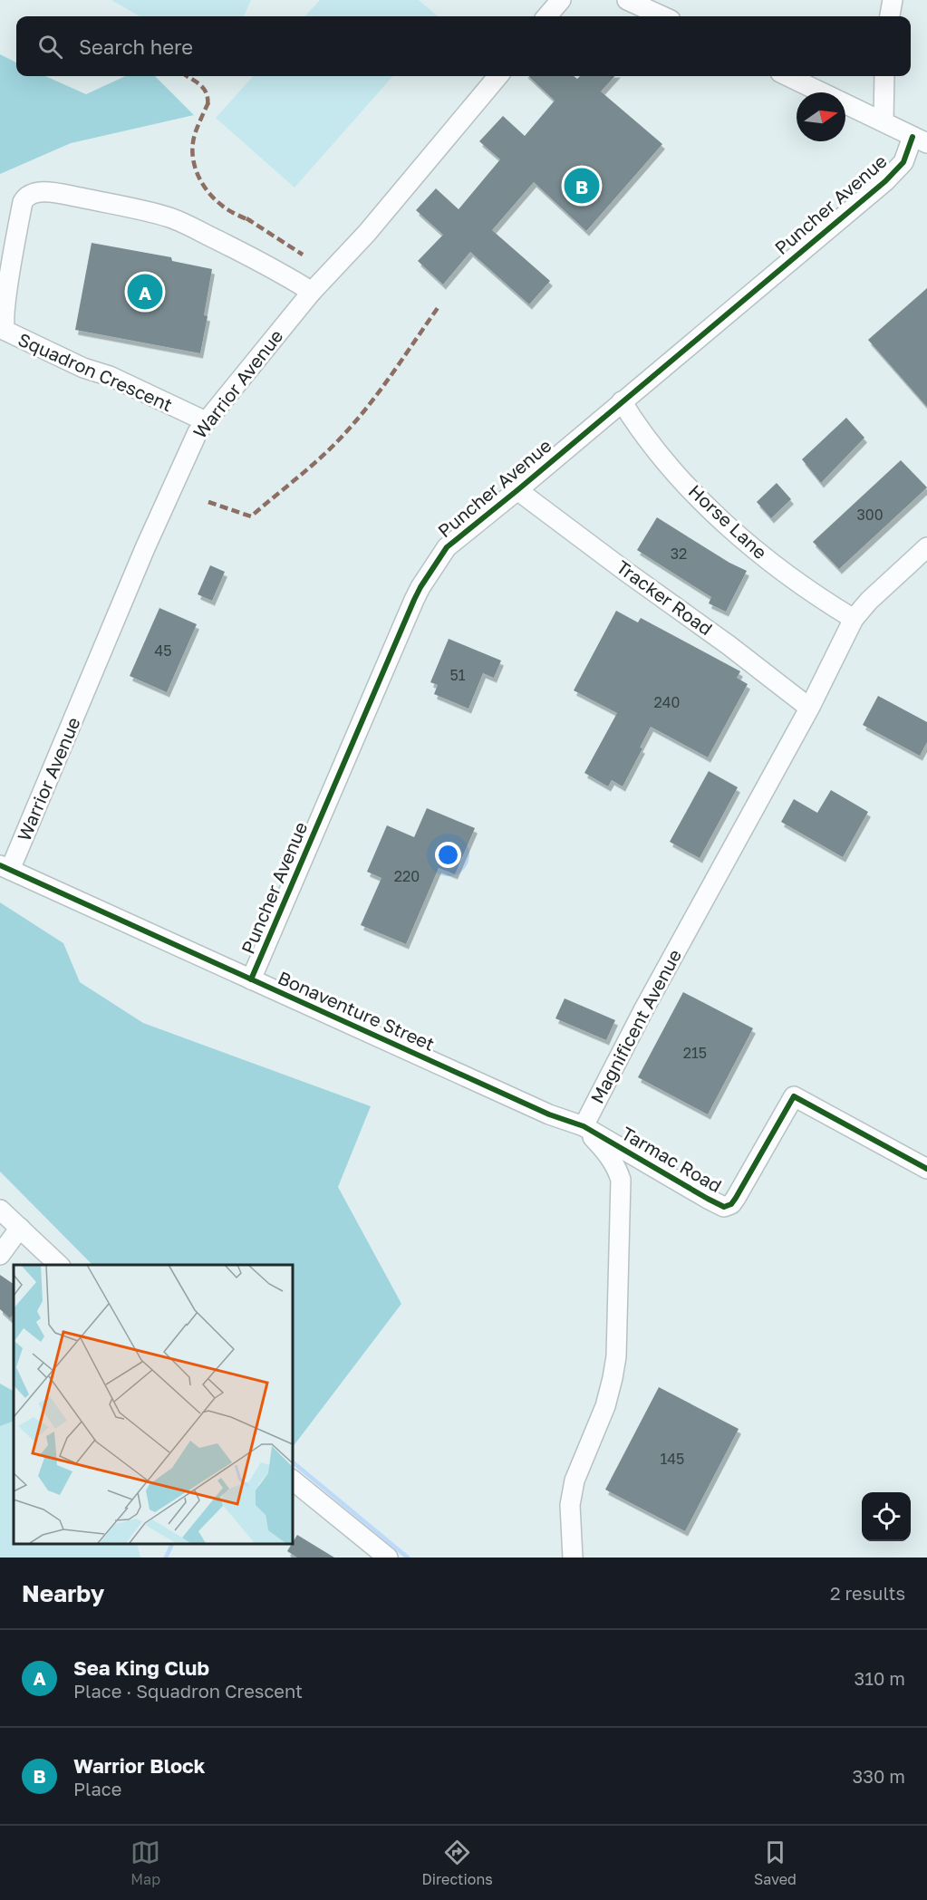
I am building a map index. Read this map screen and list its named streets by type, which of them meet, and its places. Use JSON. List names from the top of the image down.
{
  "streets": {
    "street": [
      "Puncher Avenue",
      "Squadron Crescent",
      "Warrior Avenue",
      "Horse Lane",
      "Tracker Road",
      "Bonaventure Street",
      "Magnificent Avenue",
      "Tarmac Road"
    ]
  },
  "crossings": [
    ["Puncher Avenue", "Horse Lane"],
    ["Puncher Avenue", "Tracker Road"],
    ["Puncher Avenue", "Bonaventure Street"],
    ["Squadron Crescent", "Warrior Avenue"],
    ["Warrior Avenue", "Bonaventure Street"],
    ["Horse Lane", "Magnificent Avenue"],
    ["Tracker Road", "Magnificent Avenue"],
    ["Bonaventure Street", "Magnificent Avenue"],
    ["Bonaventure Street", "Tarmac Road"],
    ["Magnificent Avenue", "Tarmac Road"]
  ],
  "house_numbers": [
    "300",
    "32",
    "45",
    "51",
    "240",
    "220",
    "215",
    "145"
  ],
  "north": "right",
  "page": {
    "search": "Search here",
    "pins": ["B", "A"],
    "heading": ["Nearby", "2 results"],
    "list": [
      {
        "mark": "A",
        "name": "Sea King Club",
        "note": "Place · Squadron Crescent",
        "value": "310 m"
      },
      {
        "mark": "B",
        "name": "Warrior Block",
        "note": "Place",
        "value": "330 m"
      }
    ],
    "nav": ["Map", "Directions", "Saved"]
  }
}
